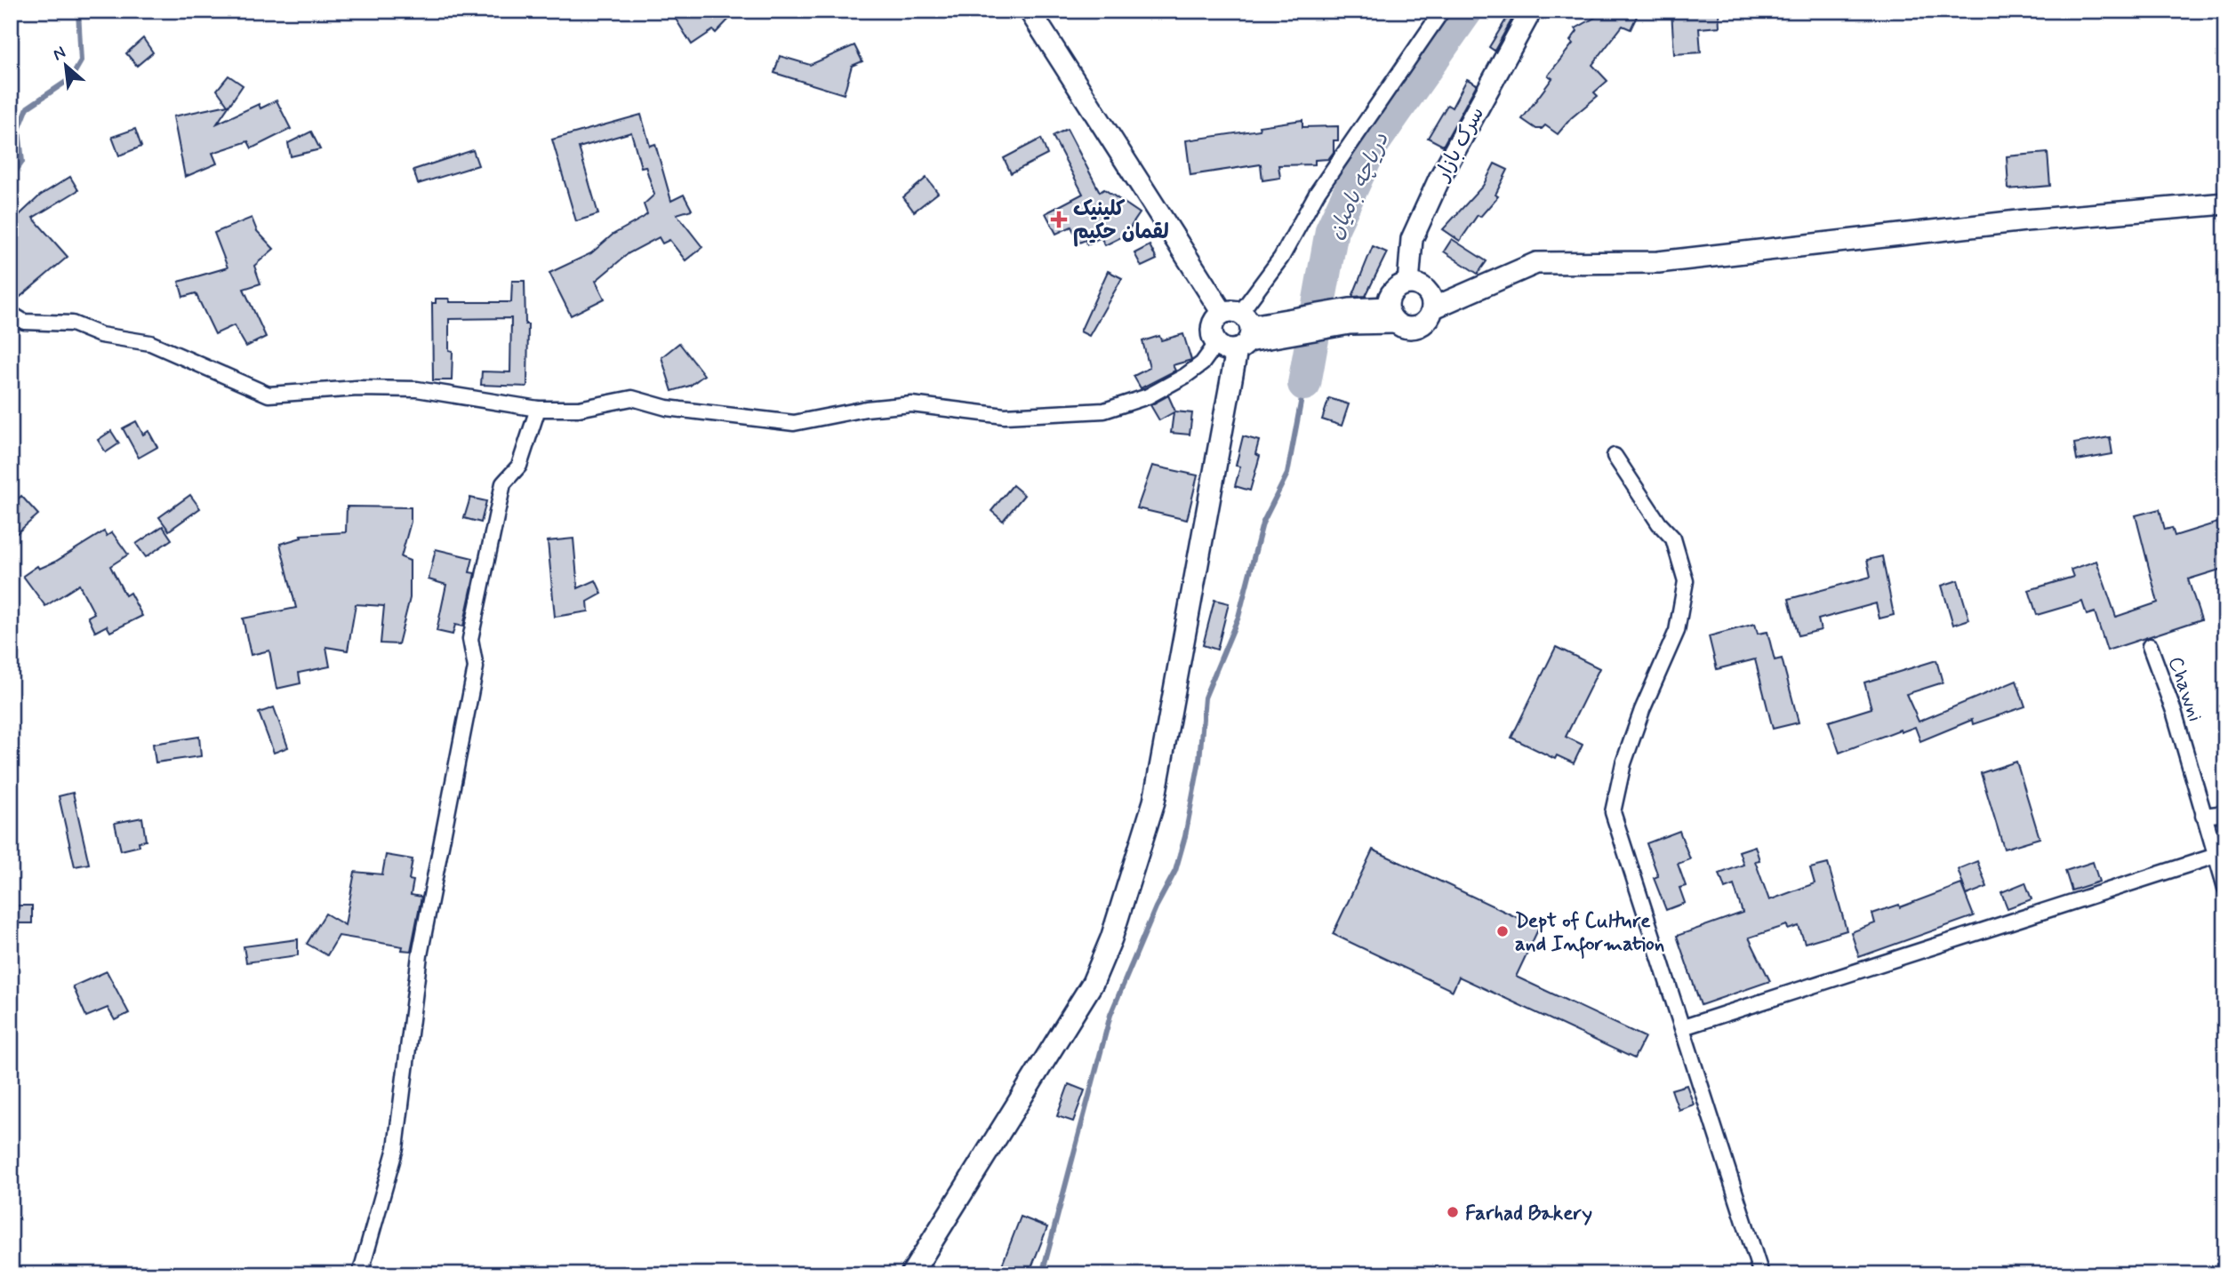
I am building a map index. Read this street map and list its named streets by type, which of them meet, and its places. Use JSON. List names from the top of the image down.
{
  "streets": {
    "main road": ["سرک بازار"],
    "street": ["Chawni"]
  },
  "water": ["دریاچه بامیان"],
  "places": {
    "health": ["کلینیک لقمان حکیم"],
    "other": ["Dept of Culture and Information", "Farhad Bakery"]
  },
  "north": "top left"
}
